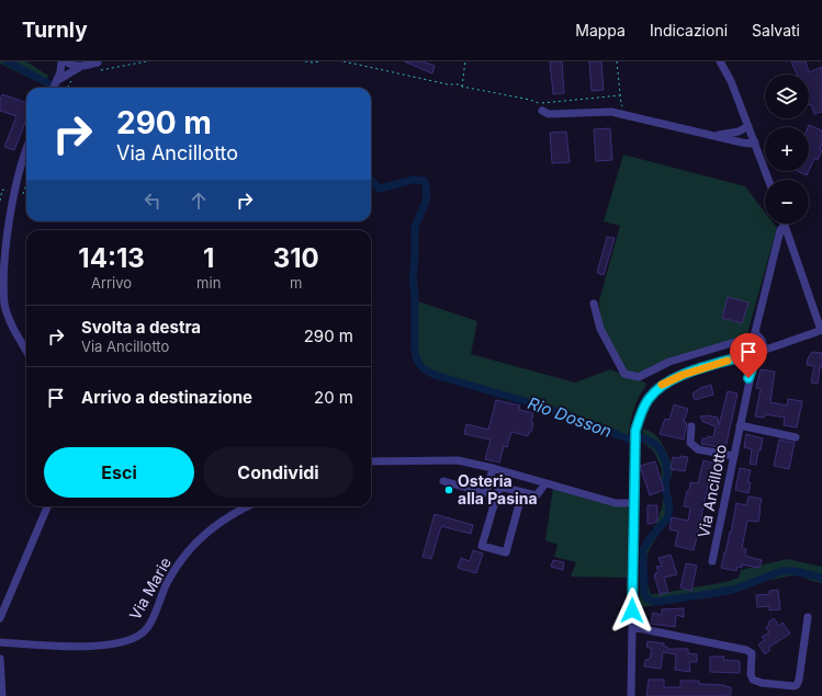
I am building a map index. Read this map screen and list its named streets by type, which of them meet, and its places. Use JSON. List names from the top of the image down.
{
  "streets": {
    "street": ["Via Ancillotto", "Via Marie"]
  },
  "water": ["Rio Dosson"],
  "places": ["Osteria alla Pasina"],
  "page": {
    "header": "Turnly",
    "nav": ["Mappa", "Indicazioni", "Salvati"],
    "map_buttons": ["+", "−"],
    "turn": ["290 m", "Via Ancillotto"],
    "eta": [
      "14:13",
      "Arrivo",
      "1",
      "min",
      "310",
      "m"
    ],
    "list": [
      {
        "name": "Svolta a destra",
        "note": "Via Ancillotto",
        "value": "290 m"
      },
      {
        "name": "Arrivo a destinazione",
        "value": "20 m"
      }
    ],
    "buttons": ["Esci", "Condividi"]
  }
}
